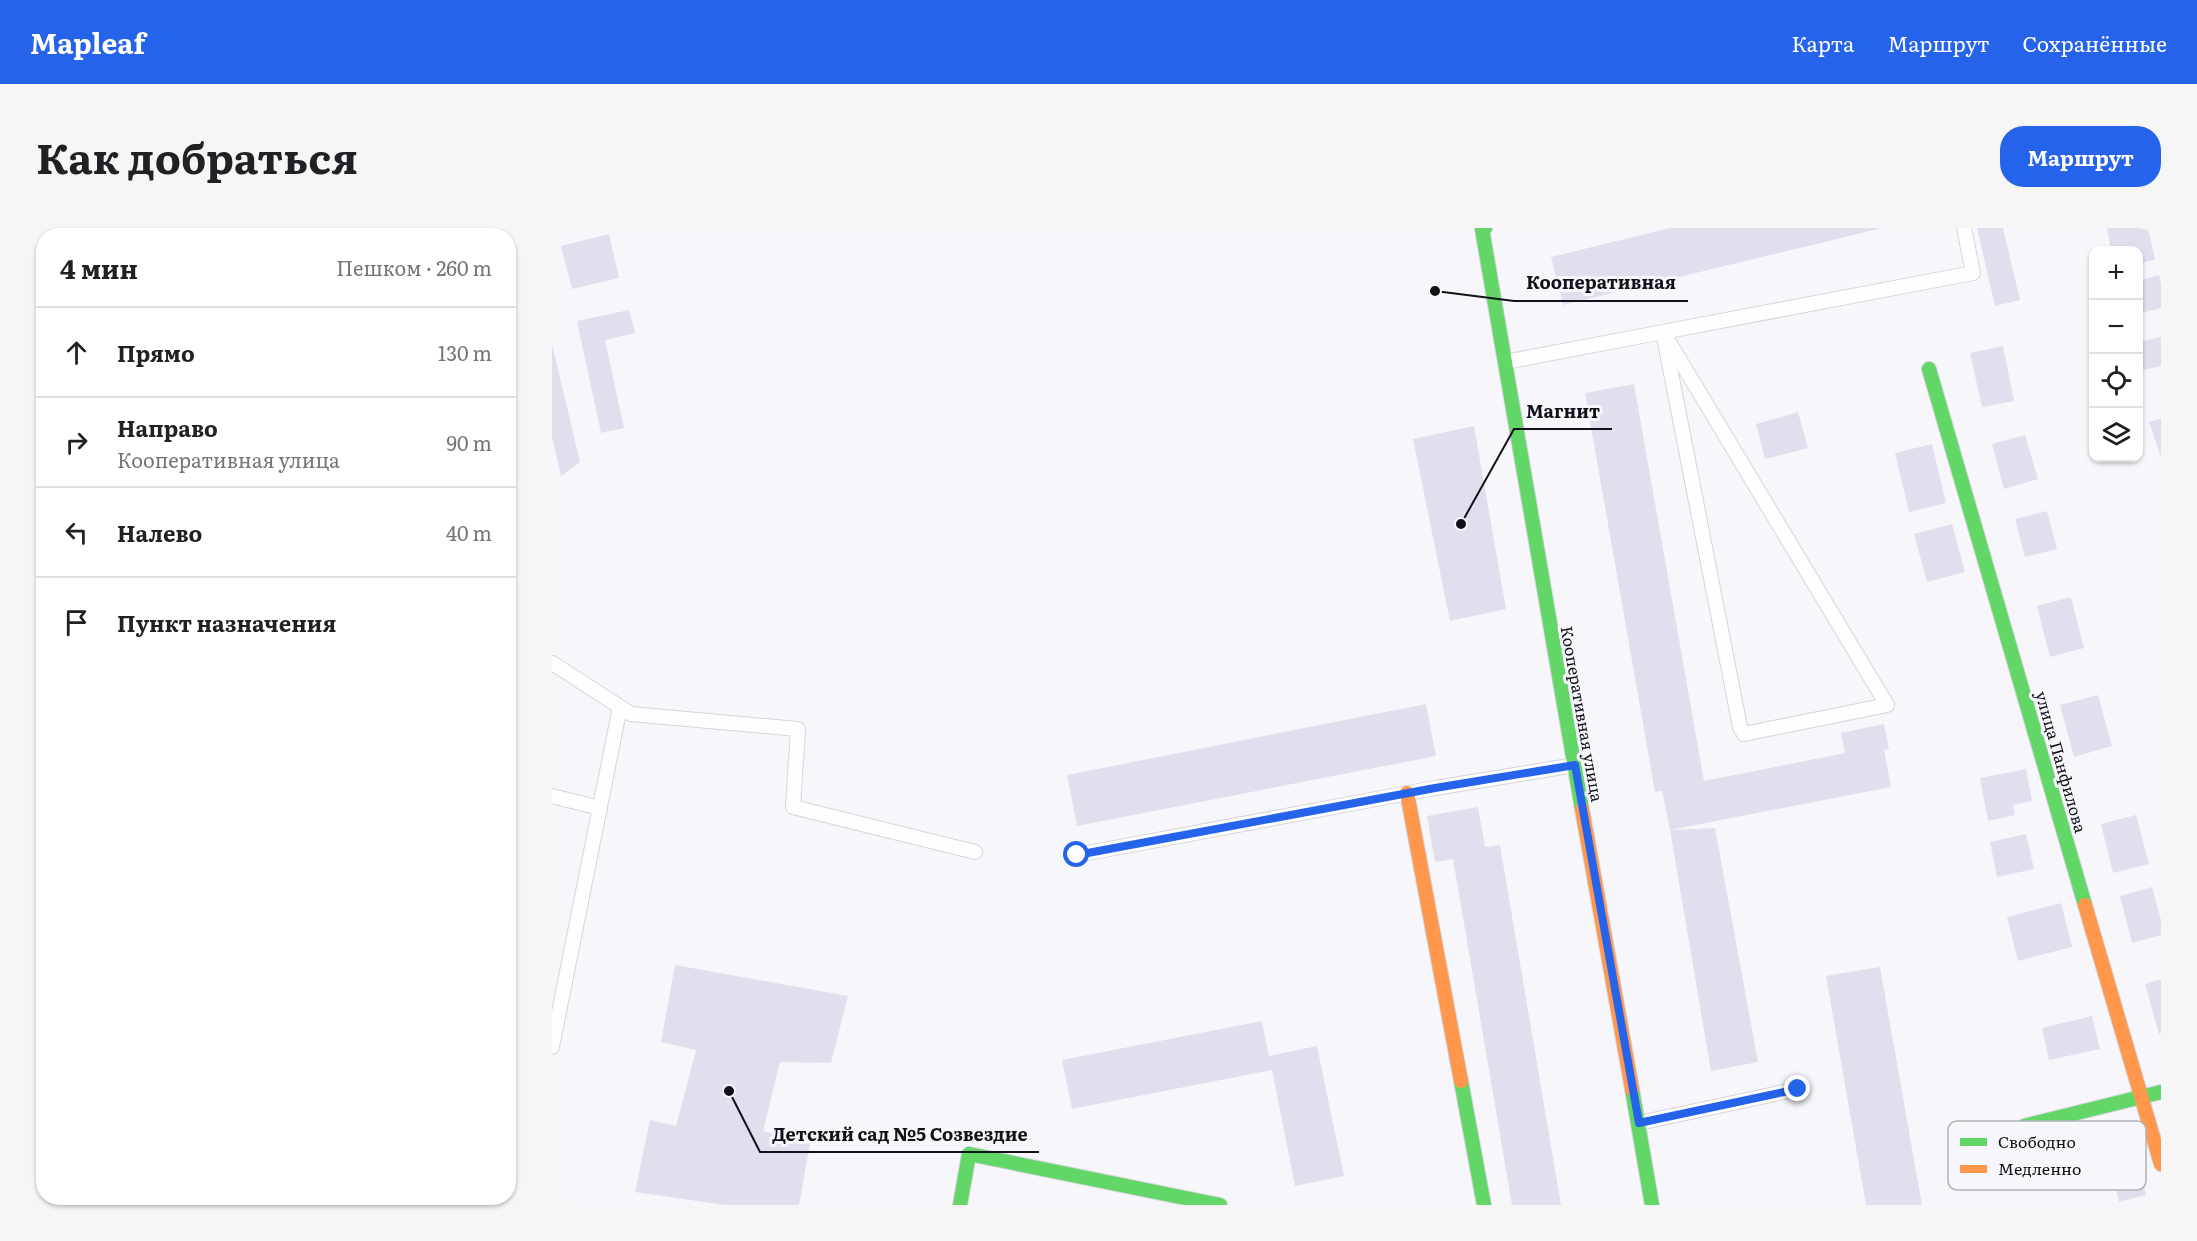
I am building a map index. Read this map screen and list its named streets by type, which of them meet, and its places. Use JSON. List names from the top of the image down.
{
  "streets": {
    "street": ["Кооперативная улица", "улица Панфилова"]
  },
  "places": ["Кооперативная", "Магнит", "Детский сад №5 Созвездие"],
  "legend": ["Свободно", "Медленно"],
  "page": {
    "header": "Mapleaf",
    "nav": ["Карта", "Маршрут", "Сохранённые"],
    "title": "Как добраться",
    "buttons": "Маршрут",
    "heading": ["4 мин", "Пешком · 260 m"],
    "map_buttons": ["+", "−"],
    "list": [
      ["Прямо", "130 m"],
      ["Направо", "Кооперативная улица", "90 m"],
      ["Налево", "40 m"],
      "Пункт назначения"
    ]
  }
}
